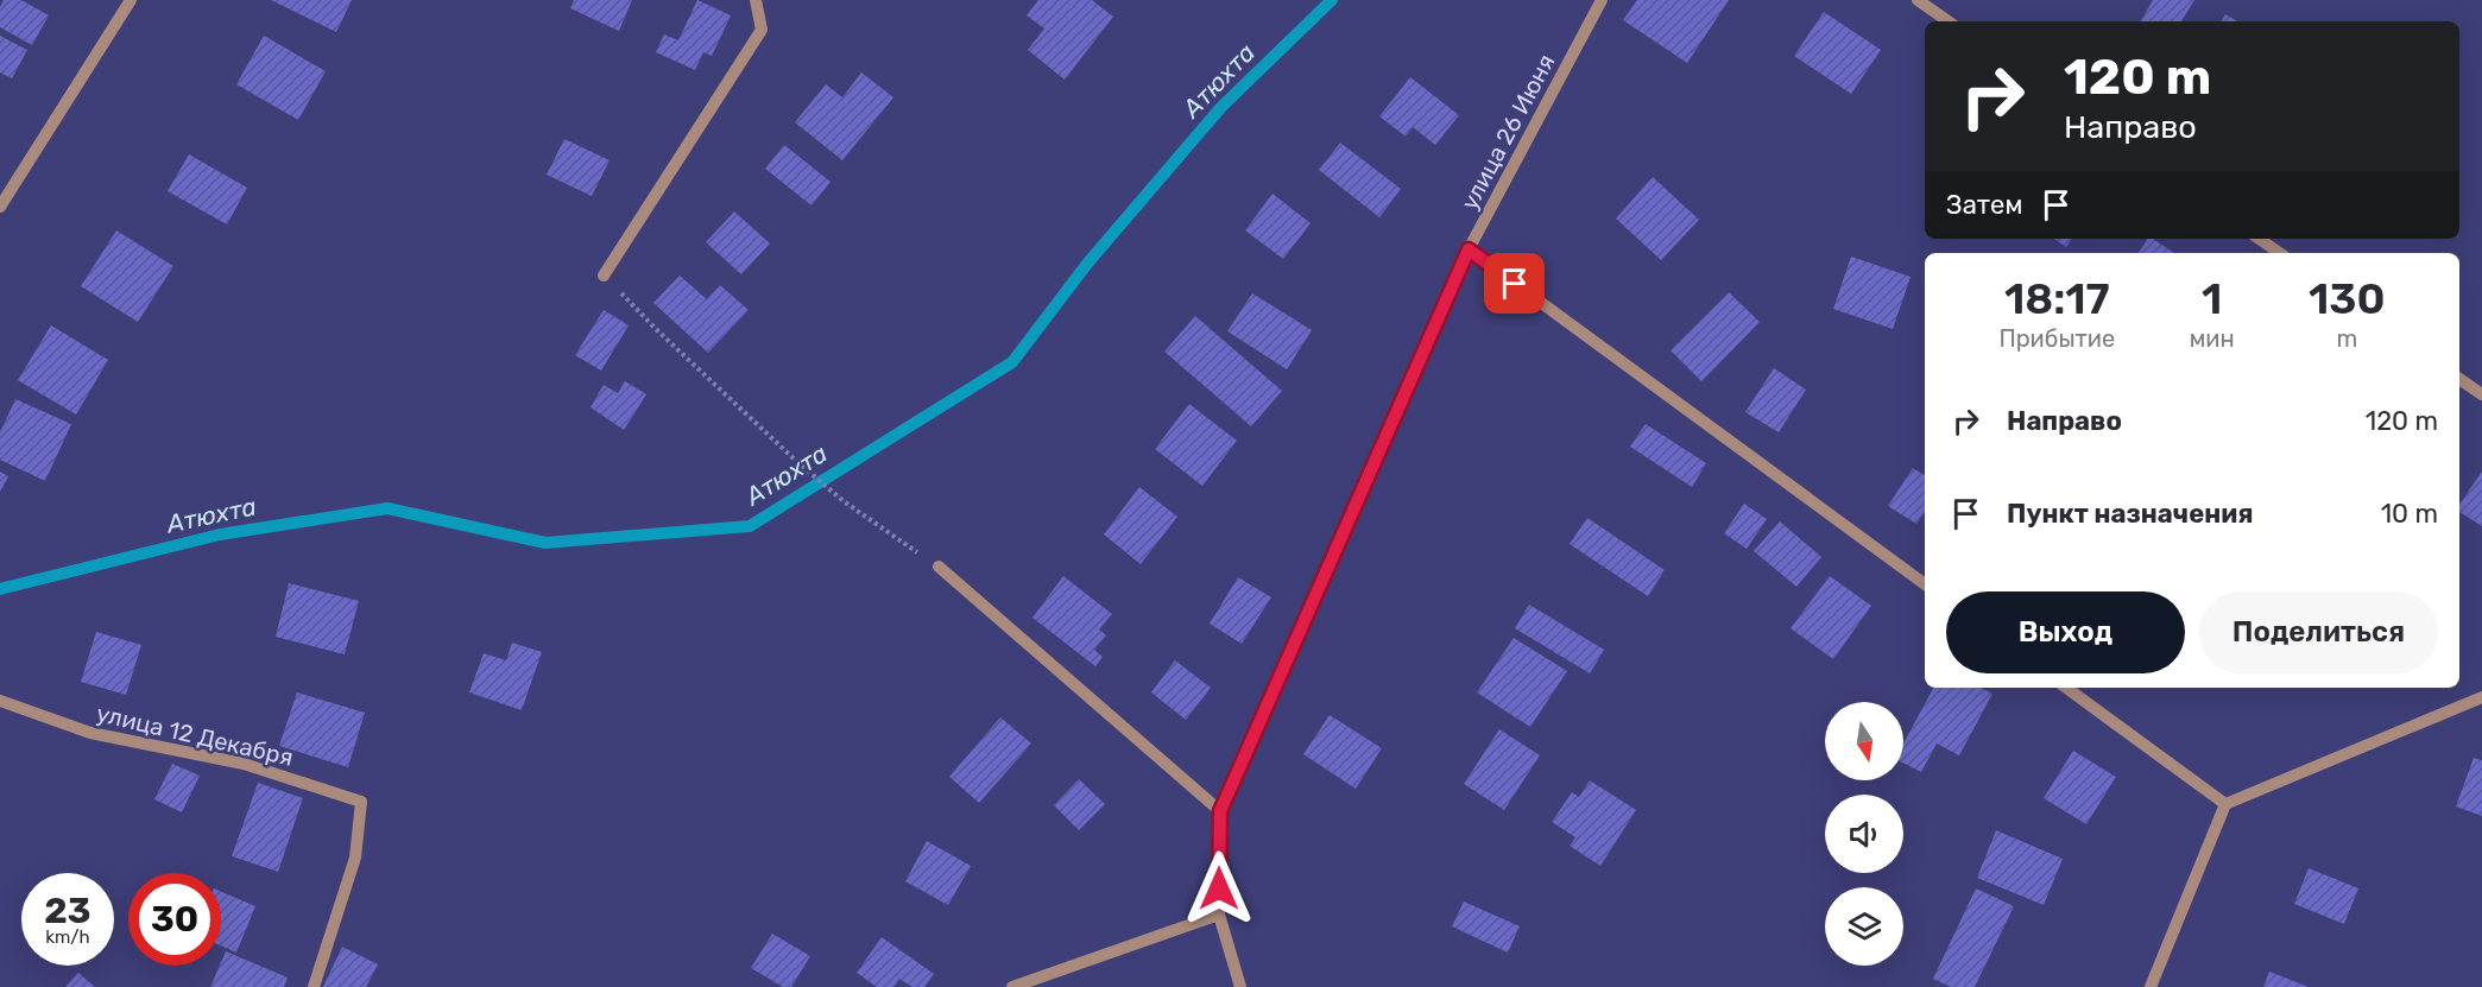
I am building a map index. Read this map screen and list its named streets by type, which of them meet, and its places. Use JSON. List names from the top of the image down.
{
  "streets": {
    "street": ["улица 26 Июня", "улица 12 Декабря"]
  },
  "water": ["Атюхта"],
  "north": "bottom",
  "page": {
    "turn": ["120 m", "Направо"],
    "then": "Затем",
    "eta": [
      "18:17",
      "Прибытие",
      "1",
      "мин",
      "130",
      "m"
    ],
    "list": [
      {
        "name": "Направо",
        "value": "120 m"
      },
      {
        "name": "Пункт назначения",
        "value": "10 m"
      }
    ],
    "buttons": ["Выход", "Поделиться"],
    "speed": "23 km/h",
    "limit": "30"
  }
}
